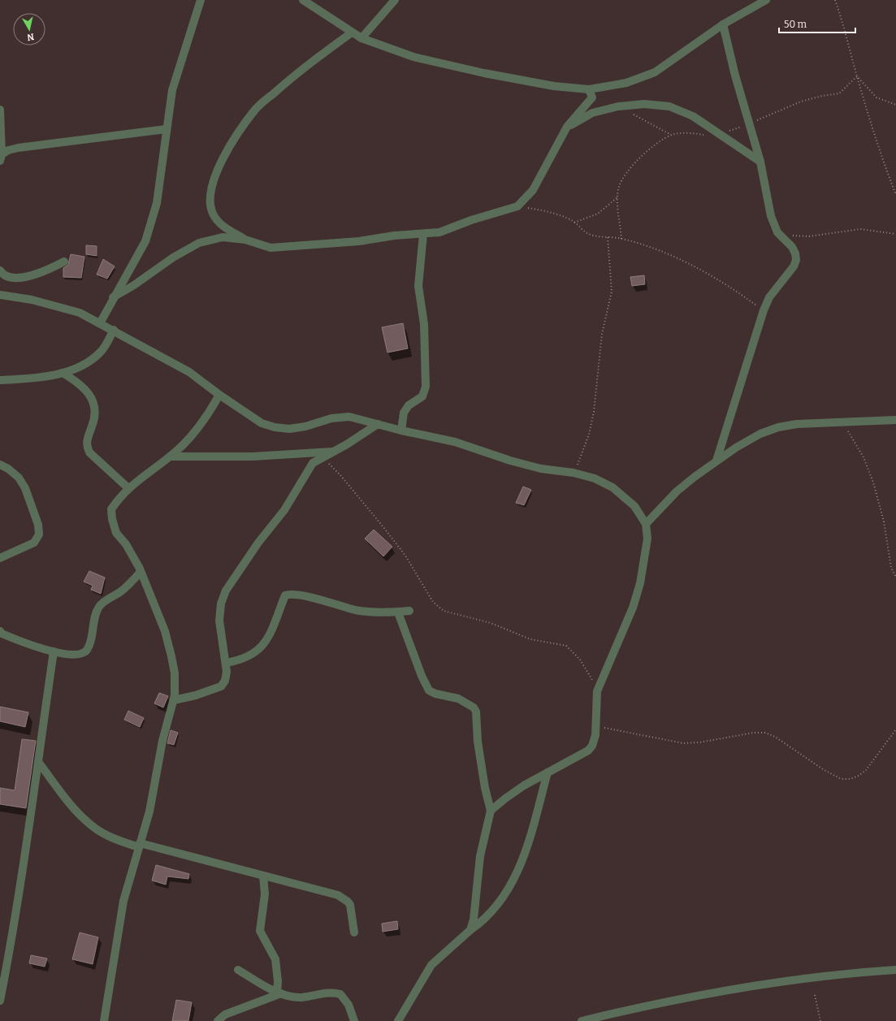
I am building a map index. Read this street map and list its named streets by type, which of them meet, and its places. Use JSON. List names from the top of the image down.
{
  "scale_bar": "50 m",
  "north": "bottom"
}
